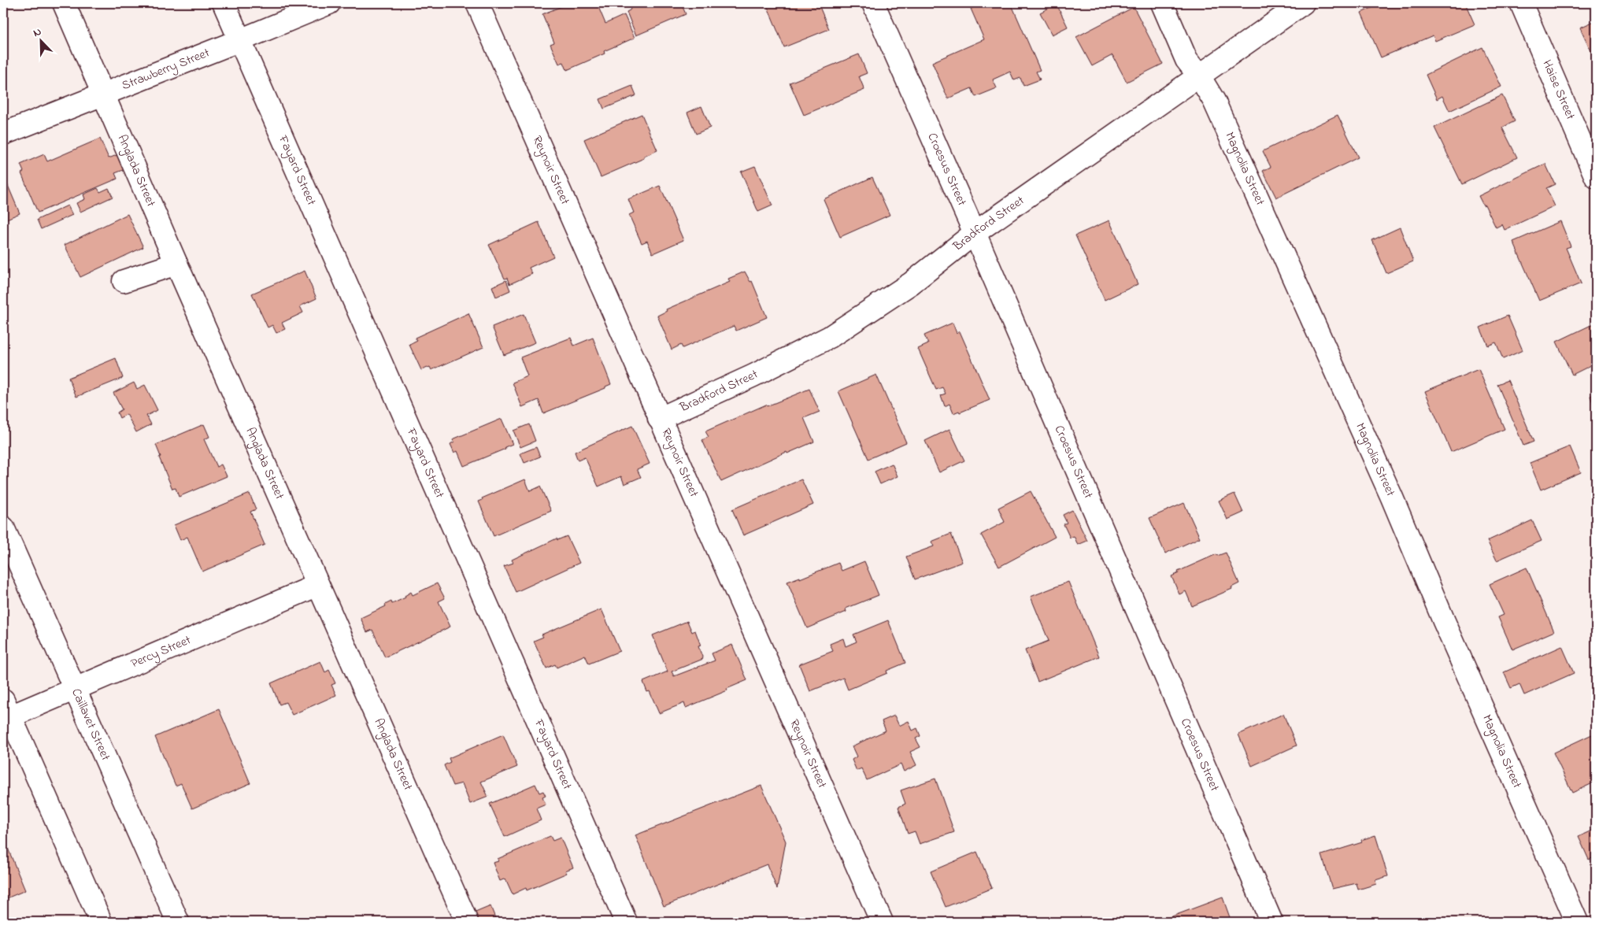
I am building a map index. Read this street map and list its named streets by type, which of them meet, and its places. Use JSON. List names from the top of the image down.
{
  "streets": {
    "street": [
      "Strawberry Street",
      "Haise Street",
      "Magnolia Street",
      "Croesus Street",
      "Fayard Street",
      "Anglada Street",
      "Reynoir Street",
      "Bradford Street",
      "Percy Street",
      "Caillavet Street"
    ]
  },
  "crossings": [
    ["Strawberry Street", "Fayard Street"],
    ["Strawberry Street", "Anglada Street"],
    ["Magnolia Street", "Bradford Street"],
    ["Croesus Street", "Bradford Street"],
    ["Anglada Street", "Percy Street"],
    ["Reynoir Street", "Bradford Street"],
    ["Percy Street", "Caillavet Street"]
  ],
  "north": "top left"
}
